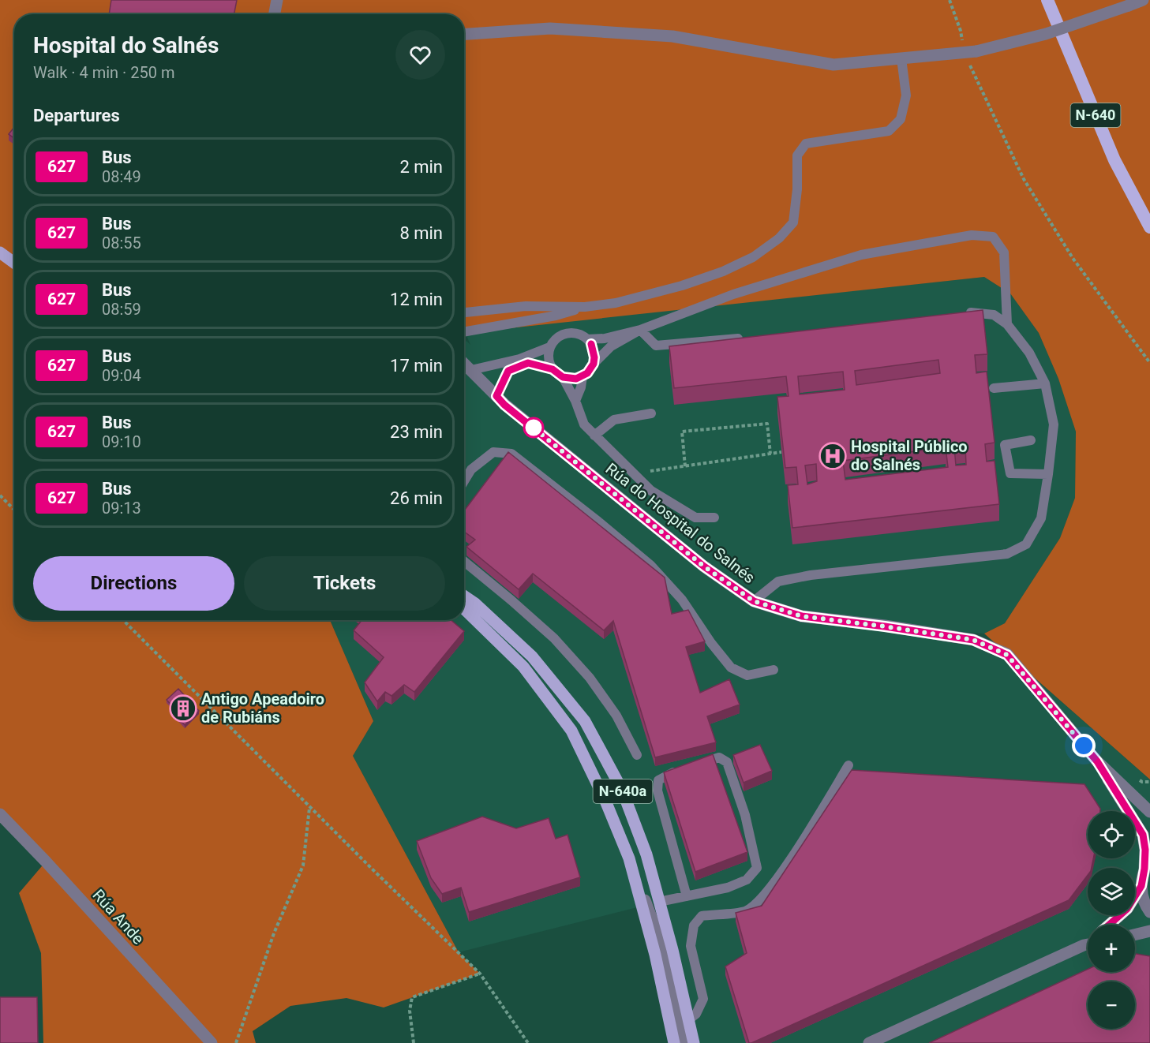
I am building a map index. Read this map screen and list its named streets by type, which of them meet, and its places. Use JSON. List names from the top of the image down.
{
  "streets": {
    "highway": ["N-640"],
    "main road": ["N-640a"],
    "street": ["Rúa do Hospital do Salnés", "Rúa Ande"]
  },
  "places": {
    "hospital": ["Hospital Público do Salnés"],
    "building": ["Antigo Apeadoiro de Rubiáns"]
  },
  "lines": ["bus line 627"],
  "page": {
    "heading": [
      ["Hospital do Salnés", "Walk · 4 min · 250 m"],
      "Departures"
    ],
    "list": [
      {
        "mark": "627",
        "name": "Bus",
        "note": "08:49",
        "value": "2 min"
      },
      {
        "mark": "627",
        "name": "Bus",
        "note": "08:55",
        "value": "8 min"
      },
      {
        "mark": "627",
        "name": "Bus",
        "note": "08:59",
        "value": "12 min"
      },
      {
        "mark": "627",
        "name": "Bus",
        "note": "09:04",
        "value": "17 min"
      },
      {
        "mark": "627",
        "name": "Bus",
        "note": "09:10",
        "value": "23 min"
      },
      {
        "mark": "627",
        "name": "Bus",
        "note": "09:13",
        "value": "26 min"
      }
    ],
    "buttons": ["Directions", "Tickets"],
    "map_buttons": ["+", "−"]
  }
}
